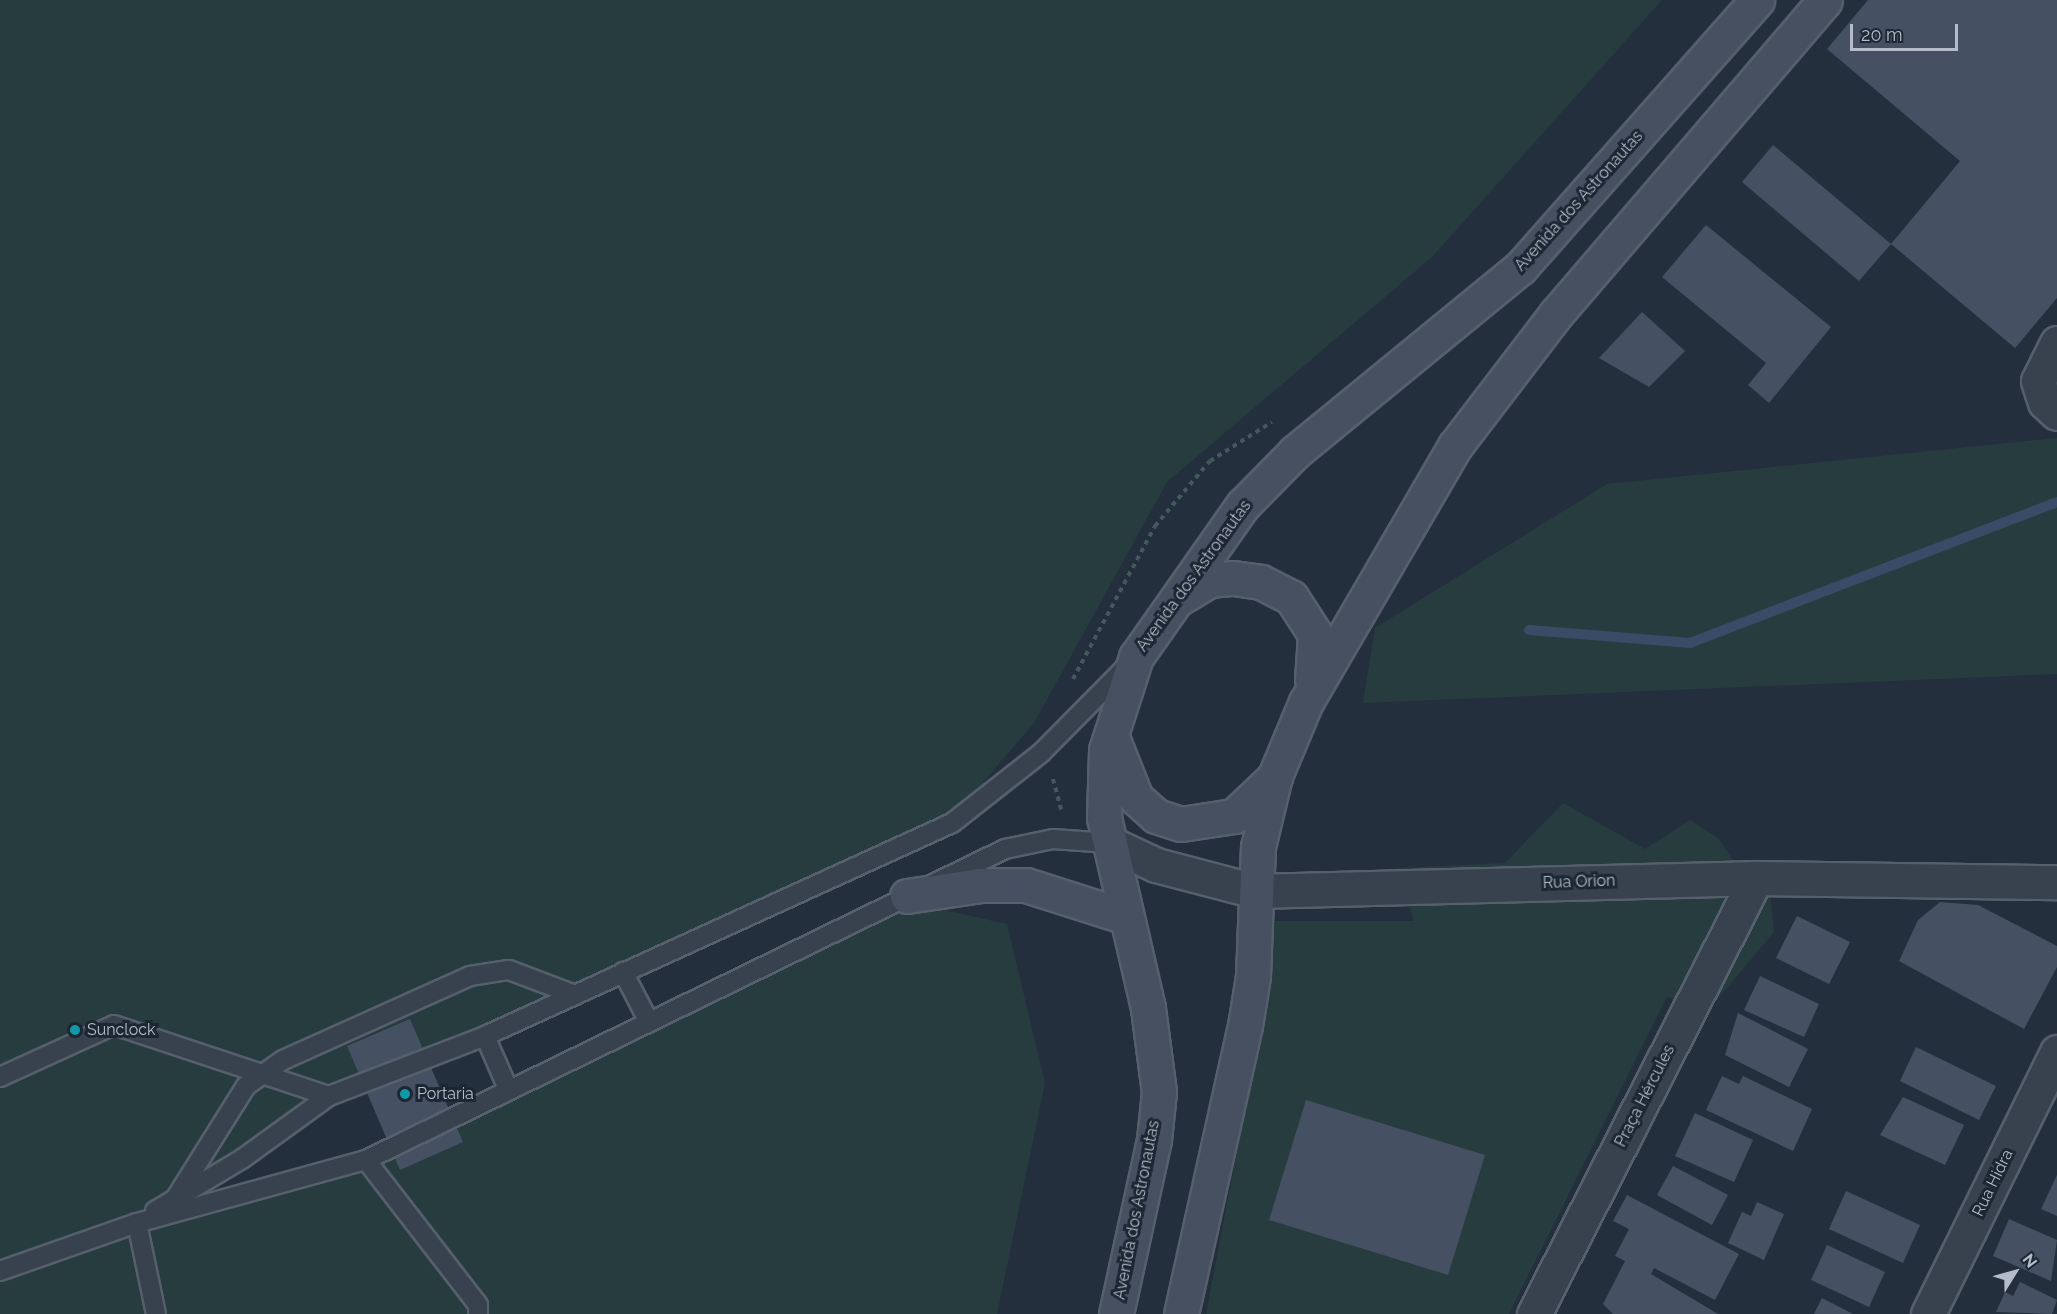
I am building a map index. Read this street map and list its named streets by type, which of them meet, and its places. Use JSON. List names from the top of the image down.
{
  "streets": {
    "main road": ["Avenida dos Astronautas"],
    "street": ["Rua Orion", "Praça Hércules", "Rua Hidra"]
  },
  "crossings": [
    ["Avenida dos Astronautas", "Rua Orion"],
    ["Rua Orion", "Praça Hércules"]
  ],
  "places": ["Sunclock", "Portaria"],
  "scale_bar": "20 m",
  "north": "top right"
}
